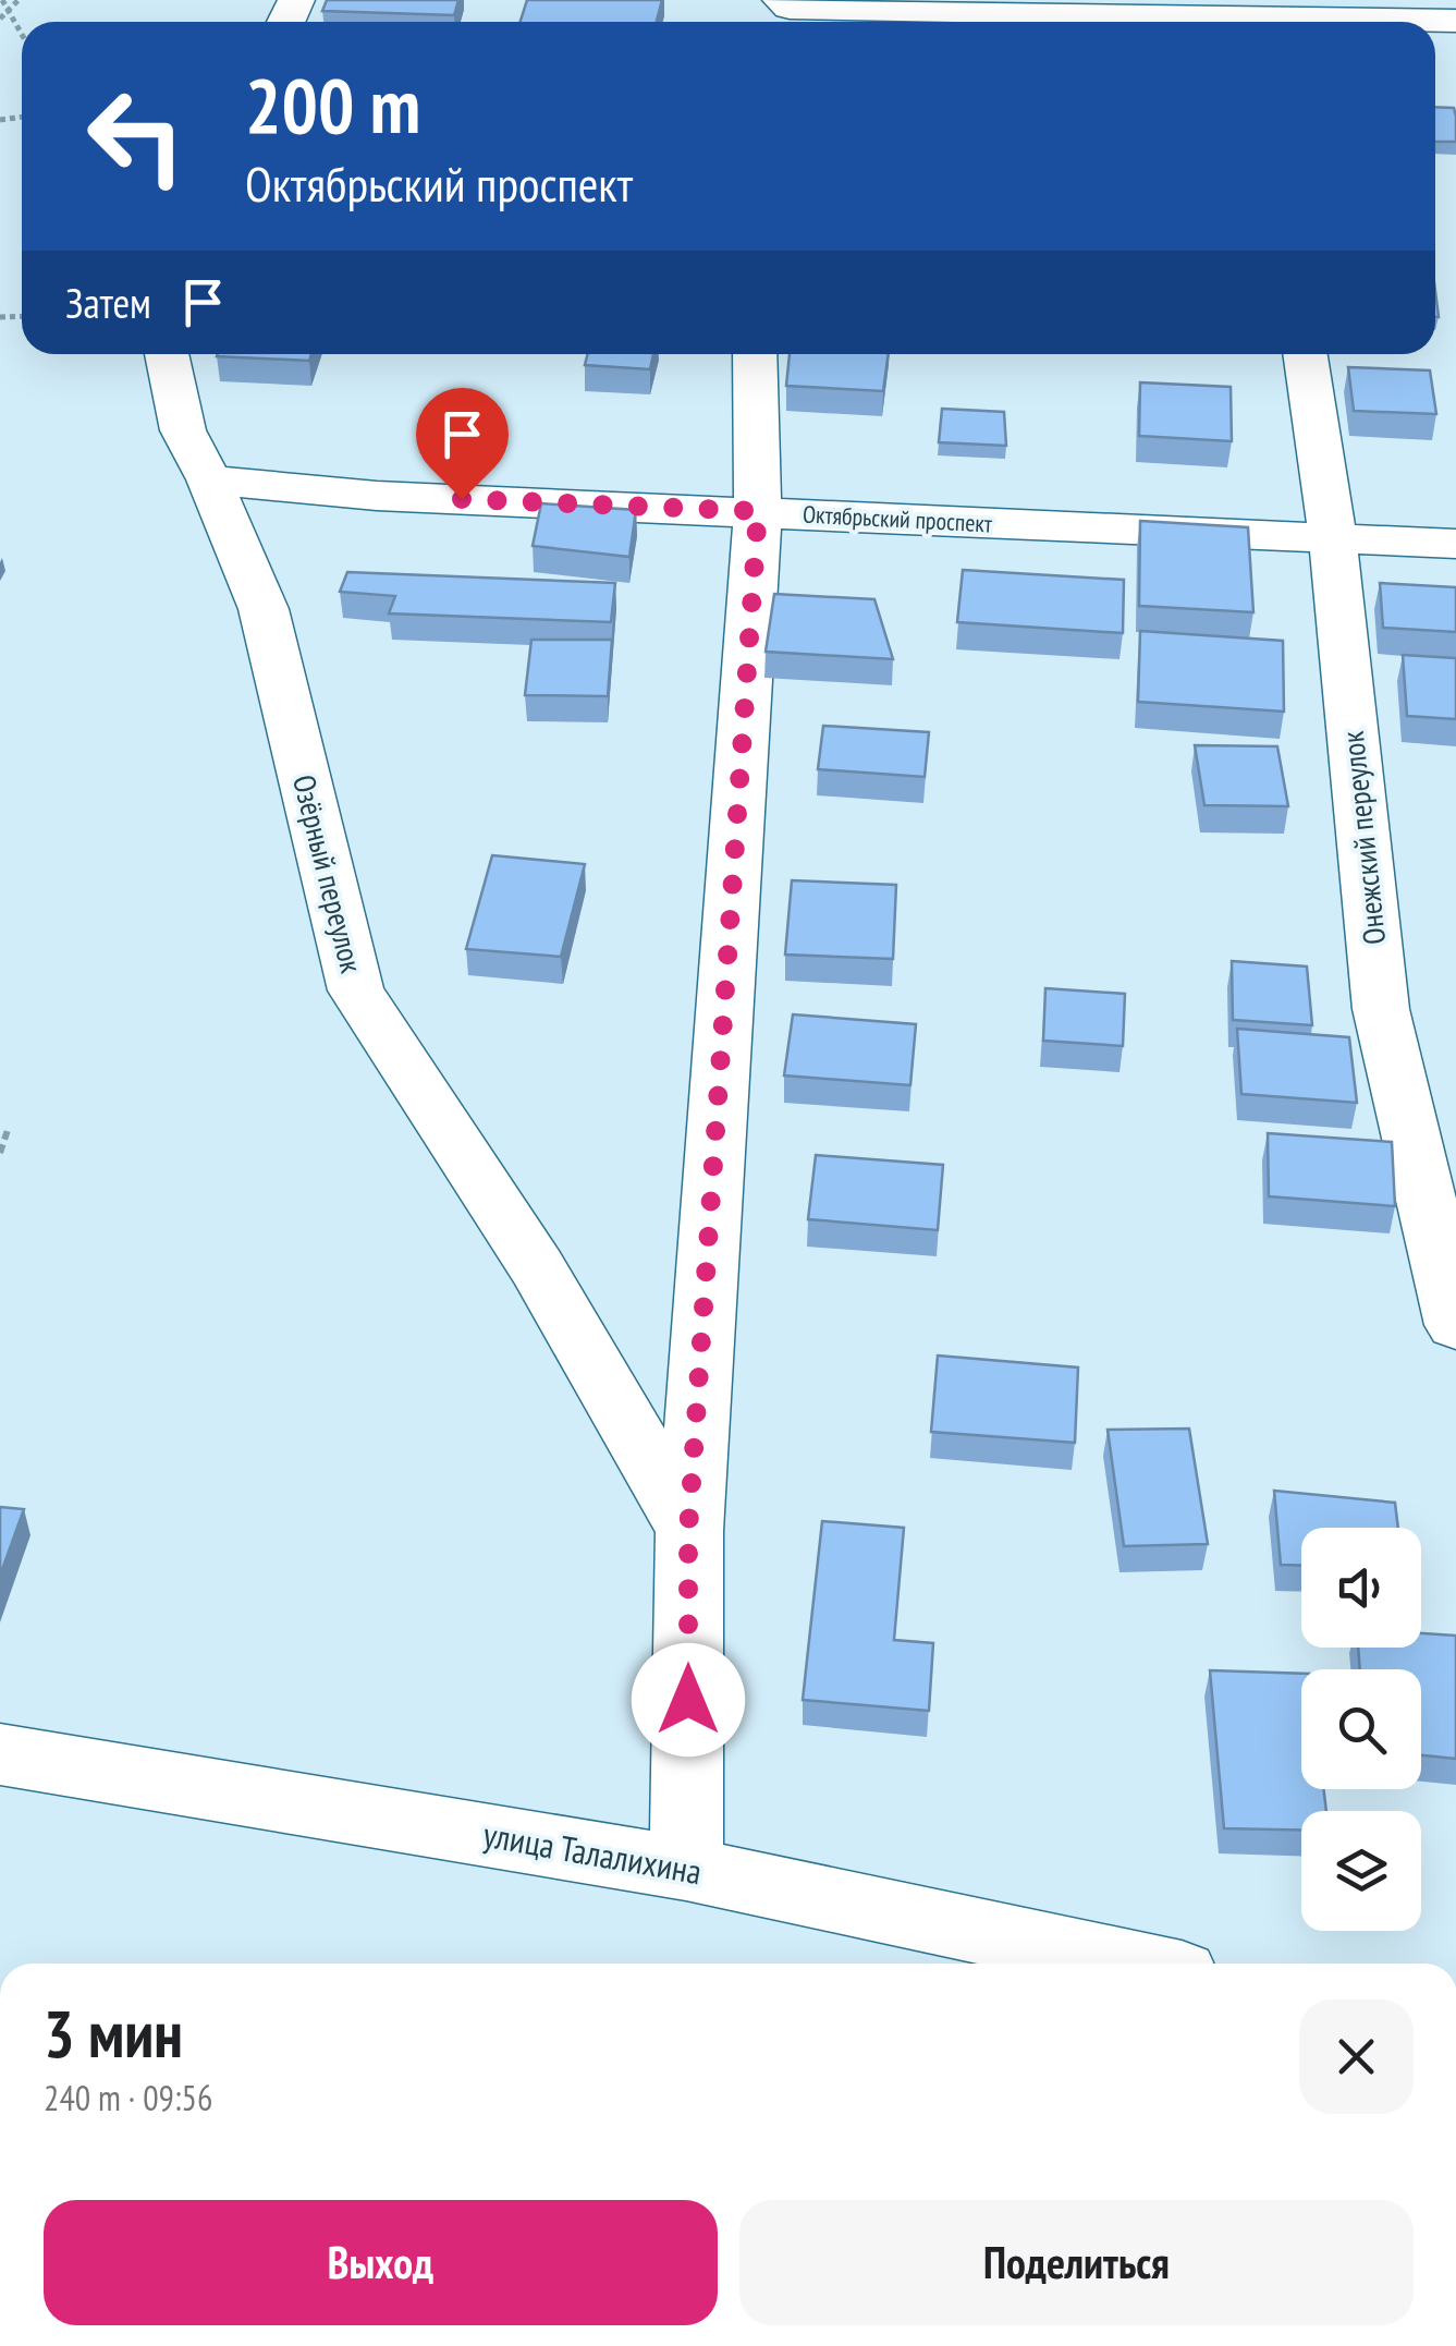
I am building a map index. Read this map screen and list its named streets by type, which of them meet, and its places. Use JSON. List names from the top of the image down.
{
  "streets": {
    "street": [
      "Октябрьский проспект",
      "Онежский переулок",
      "Озёрный переулок",
      "улица Талалихина"
    ]
  },
  "crossings": [
    ["Октябрьский проспект", "Онежский переулок"],
    ["Октябрьский проспект", "Озёрный переулок"]
  ],
  "page": {
    "turn": ["200 m", "Октябрьский проспект"],
    "then": "Затем",
    "heading": ["3 мин", "240 m · 09:56"],
    "buttons": ["Выход", "Поделиться"]
  }
}
